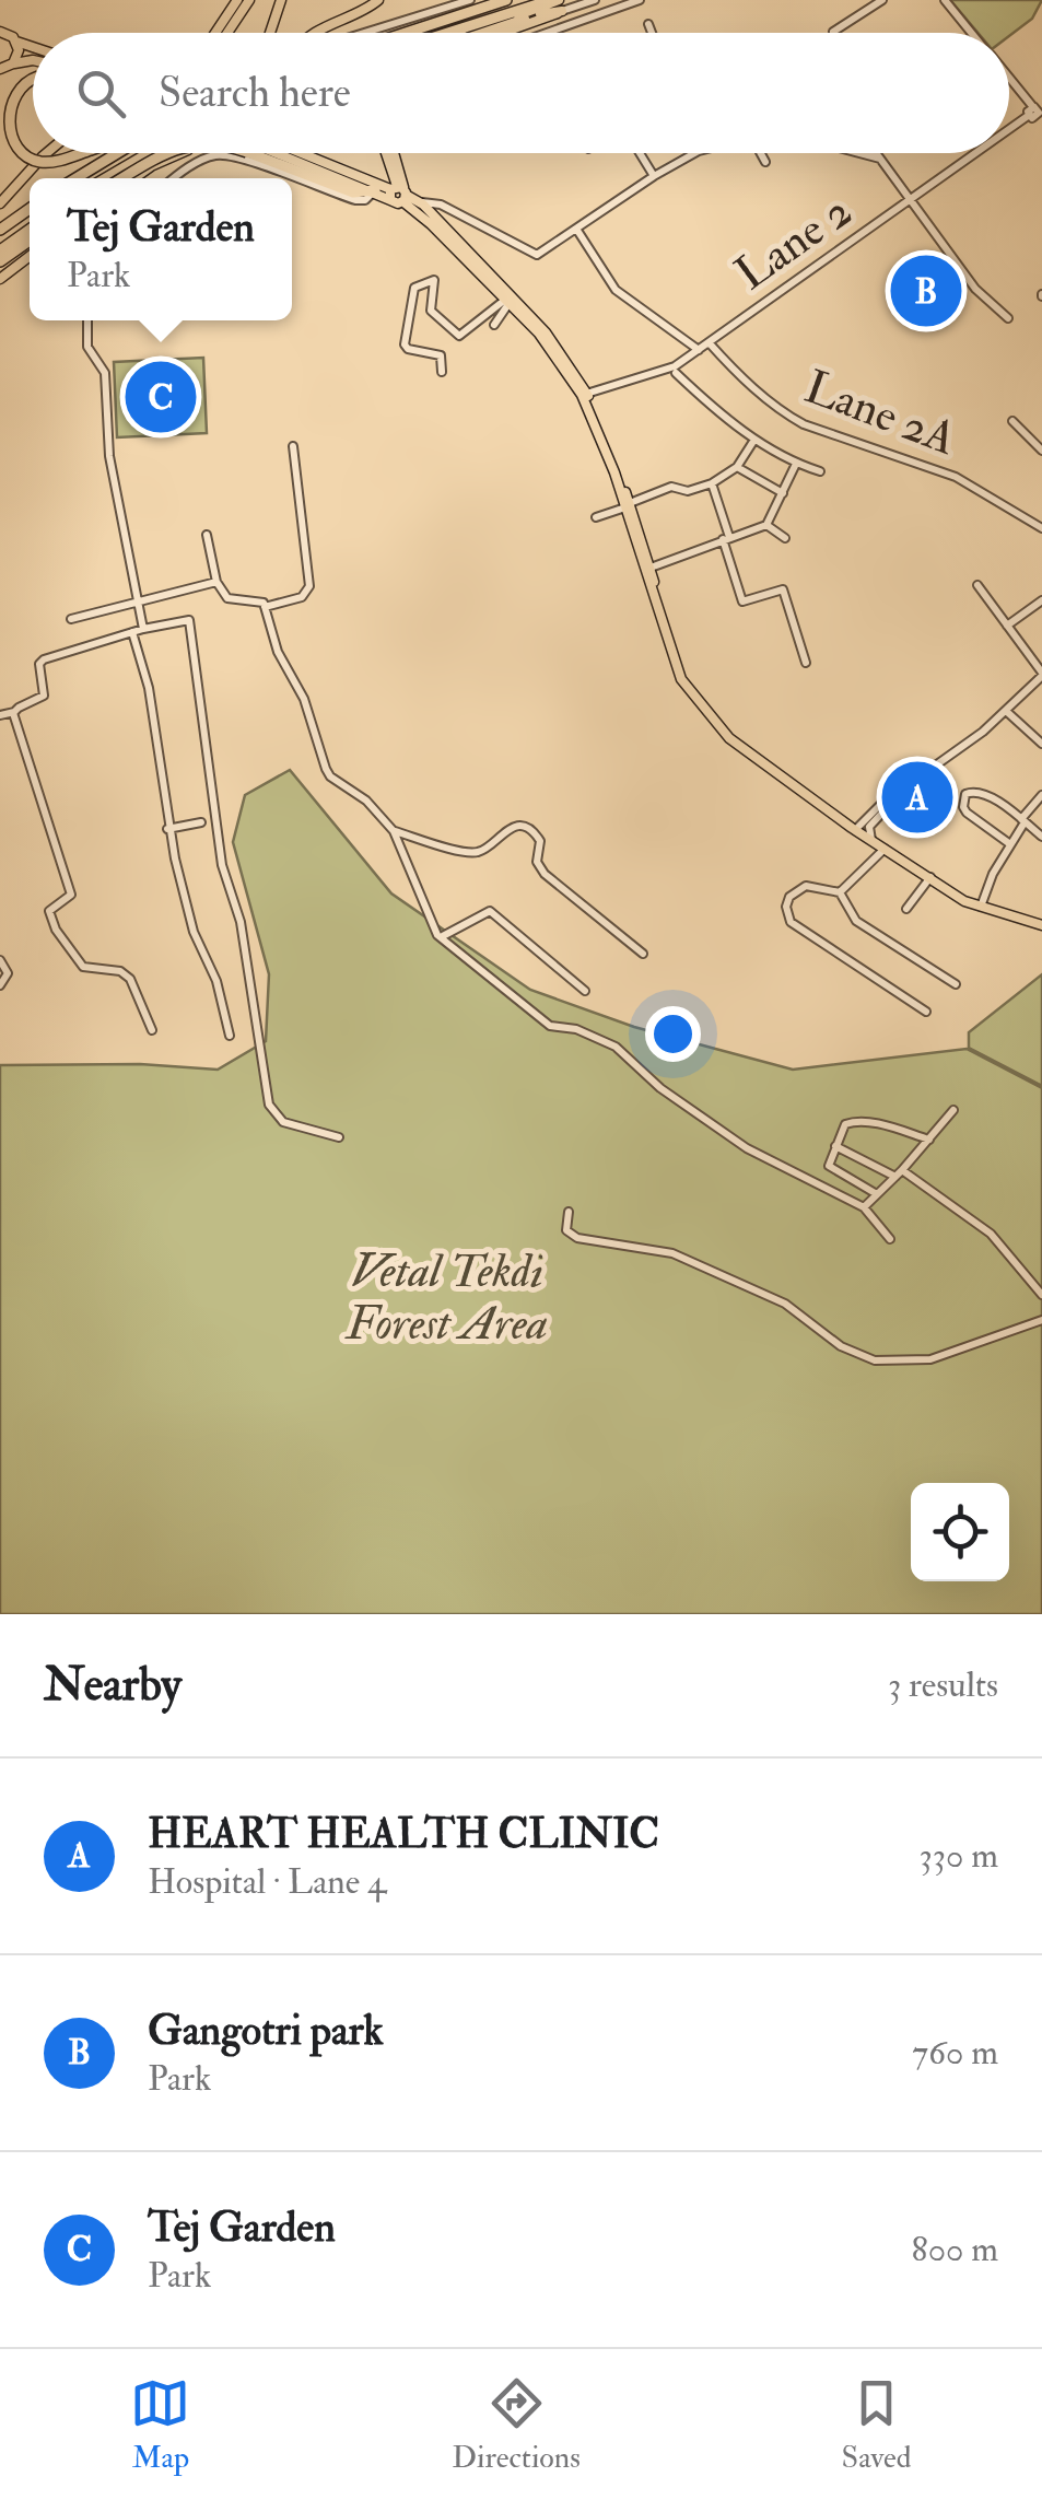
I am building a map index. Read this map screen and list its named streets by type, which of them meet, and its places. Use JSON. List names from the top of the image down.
{
  "streets": {
    "street": ["Lane 2", "Lane 2A"]
  },
  "crossings": [
    ["Lane 2", "Lane 2A"]
  ],
  "parks": ["Vetal Tekdi Forest Area"],
  "page": {
    "search": "Search here",
    "popup": ["Tej Garden", "Park"],
    "pins": ["B", "C", "A"],
    "heading": ["Nearby", "3 results"],
    "list": [
      {
        "mark": "A",
        "name": "HEART HEALTH CLINIC",
        "note": "Hospital · Lane 4",
        "value": "330 m"
      },
      {
        "mark": "B",
        "name": "Gangotri park",
        "note": "Park",
        "value": "760 m"
      },
      {
        "mark": "C",
        "name": "Tej Garden",
        "note": "Park",
        "value": "800 m"
      }
    ],
    "nav": ["Map", "Directions", "Saved"]
  }
}
